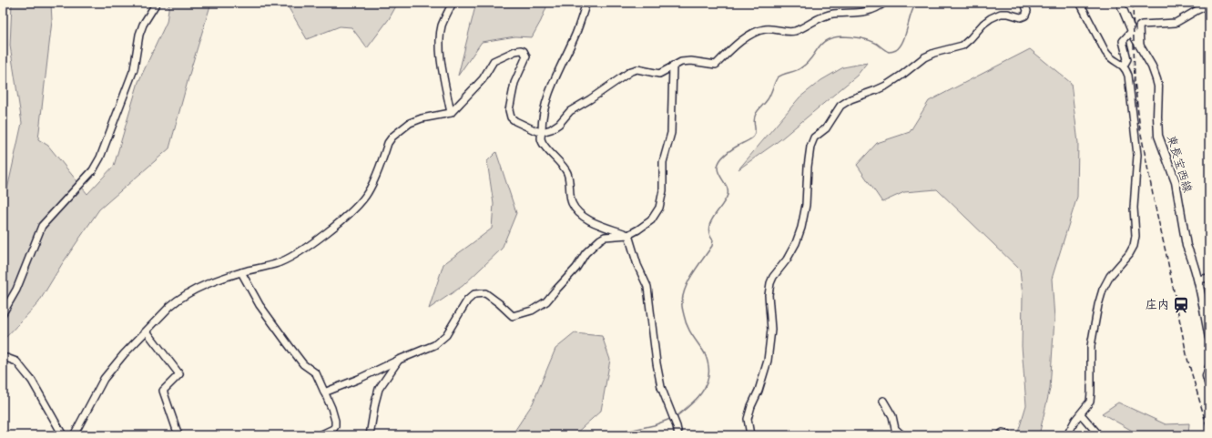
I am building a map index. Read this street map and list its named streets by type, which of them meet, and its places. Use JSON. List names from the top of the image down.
{
  "streets": {
    "main road": ["東長宝西線"]
  },
  "places": {
    "station": ["庄内"]
  }
}
